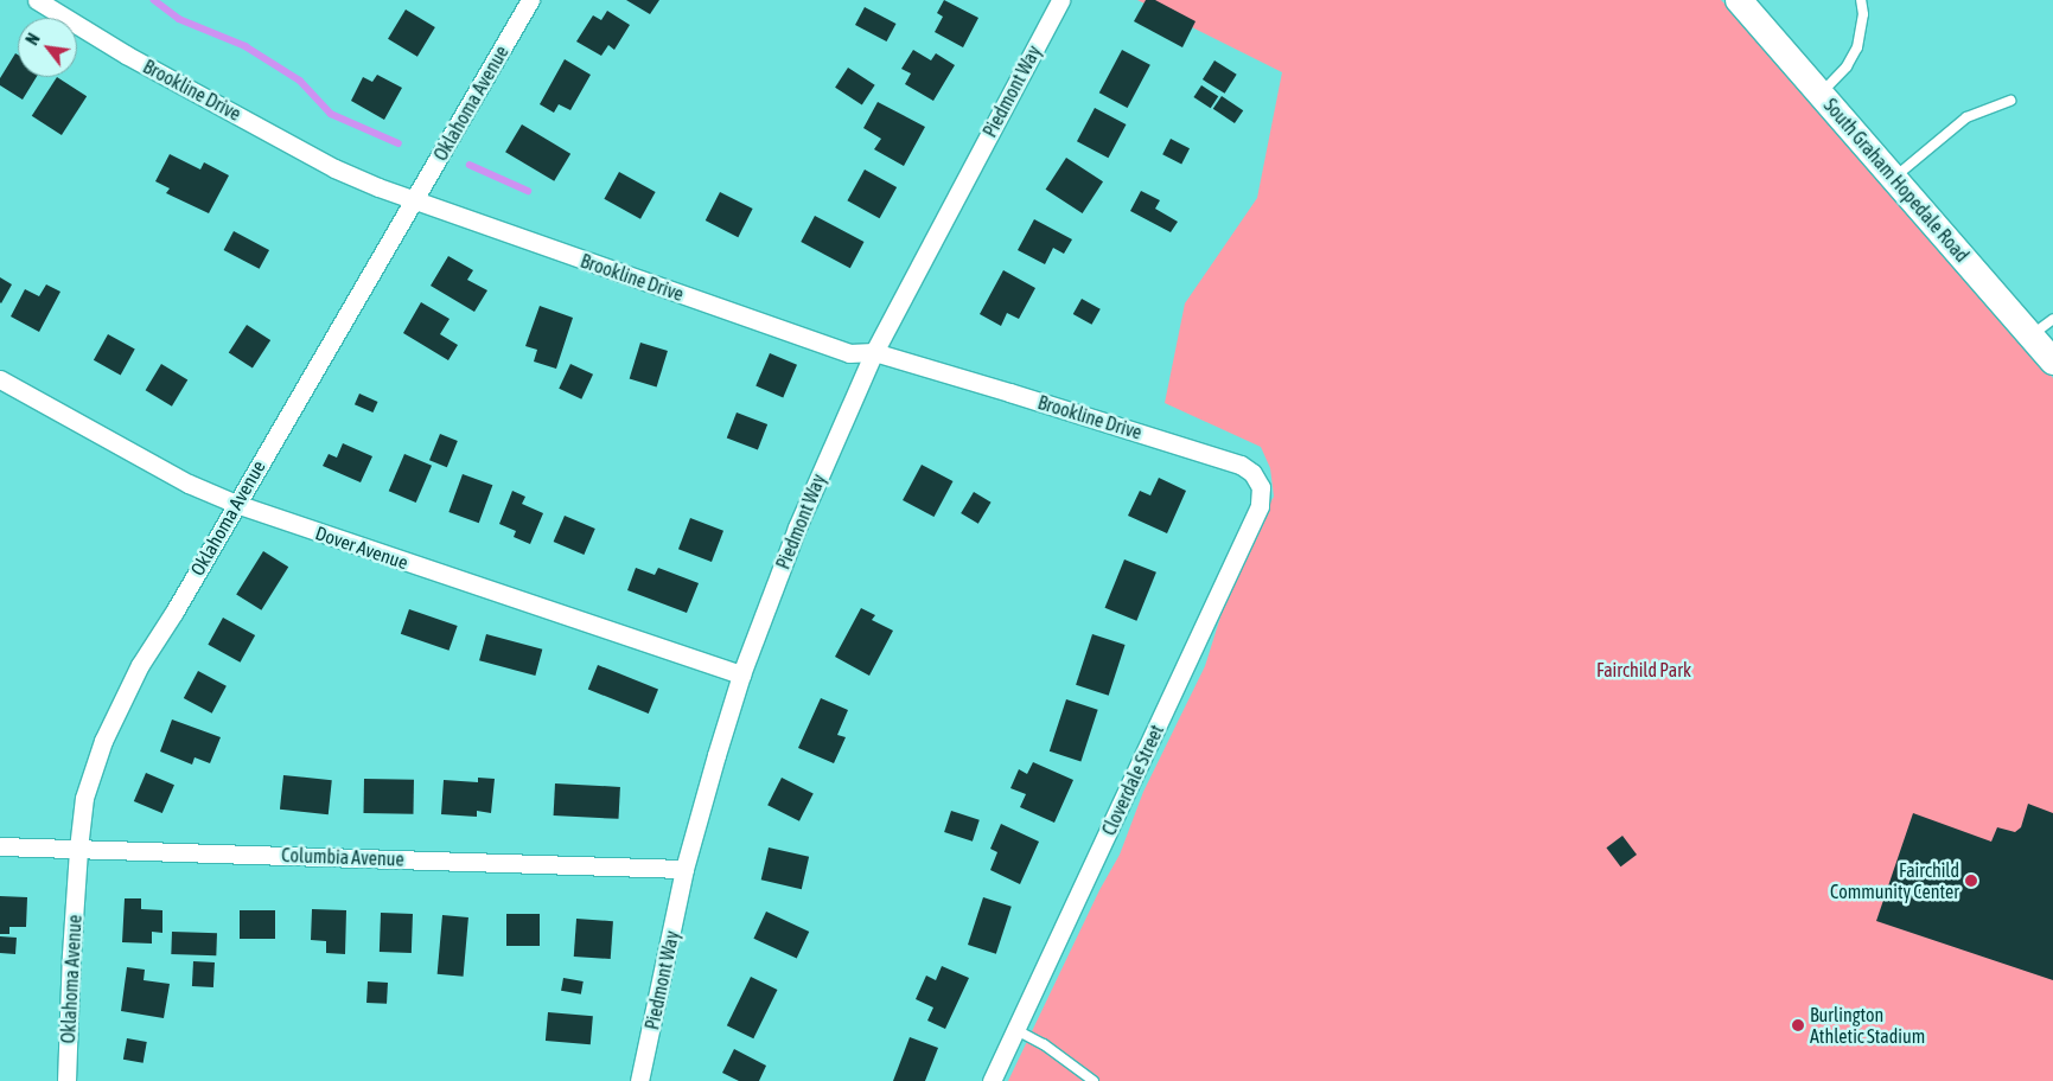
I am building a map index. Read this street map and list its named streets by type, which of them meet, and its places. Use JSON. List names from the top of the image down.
{
  "streets": {
    "street": [
      "Brookline Drive",
      "Piedmont Way",
      "Oklahoma Avenue",
      "South Graham Hopedale Road",
      "Dover Avenue",
      "Cloverdale Street",
      "Columbia Avenue"
    ]
  },
  "crossings": [
    ["Brookline Drive", "Piedmont Way"],
    ["Brookline Drive", "Oklahoma Avenue"],
    ["Brookline Drive", "Cloverdale Street"],
    ["Piedmont Way", "Dover Avenue"],
    ["Piedmont Way", "Columbia Avenue"],
    ["Oklahoma Avenue", "Dover Avenue"],
    ["Oklahoma Avenue", "Columbia Avenue"]
  ],
  "parks": ["Fairchild Park"],
  "places": ["Fairchild Community Center", "Burlington Athletic Stadium"],
  "north": "top left"
}
